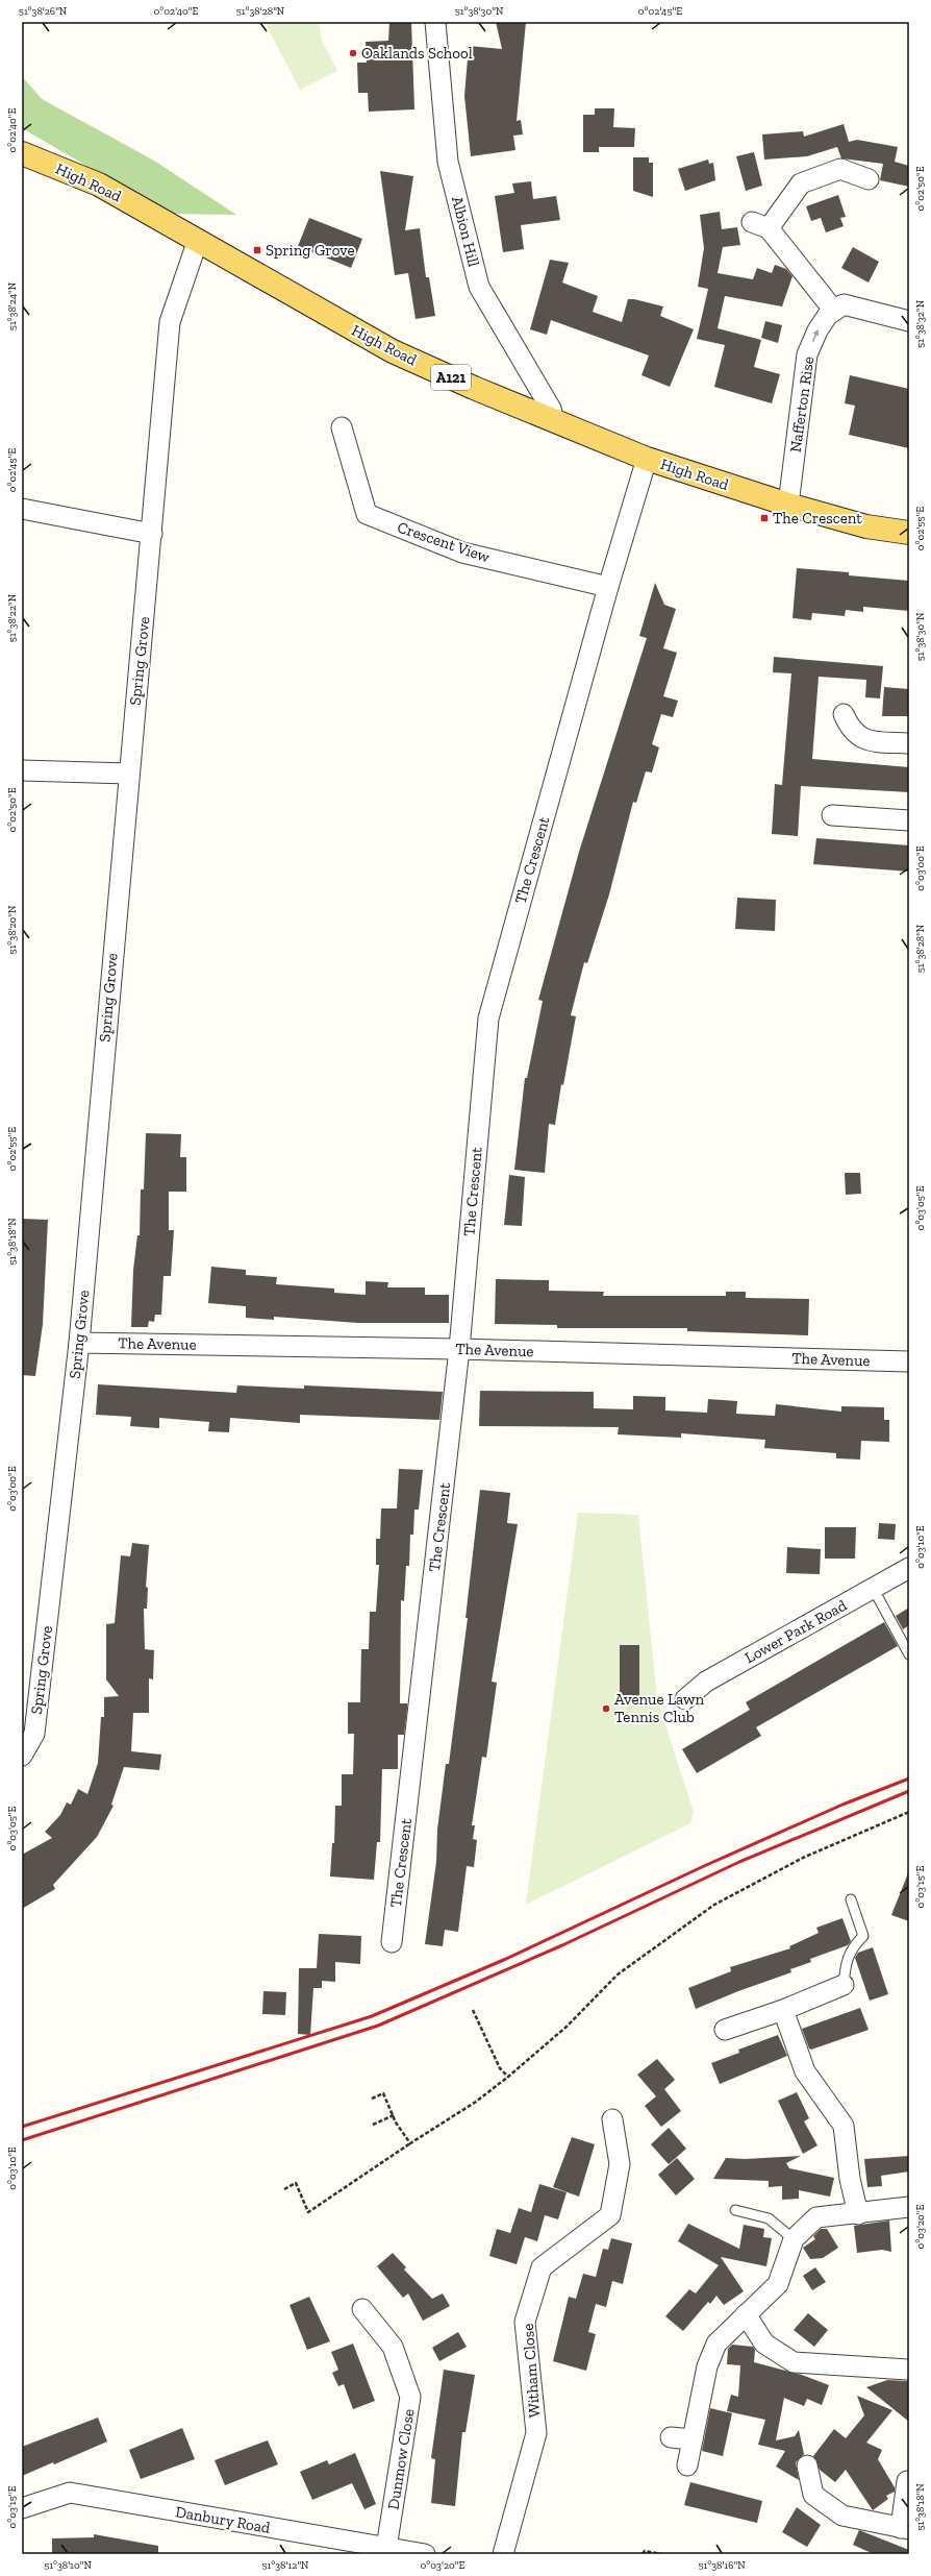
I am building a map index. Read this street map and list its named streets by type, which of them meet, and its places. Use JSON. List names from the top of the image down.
{
  "streets": {
    "main road": ["High Road", "A121"],
    "street": [
      "Albion Hill",
      "Nafferton Rise",
      "Crescent View",
      "Spring Grove",
      "The Crescent",
      "The Avenue",
      "Lower Park Road",
      "Witham Close",
      "Dunmow Close",
      "Danbury Road"
    ]
  },
  "crossings": [
    ["High Road", "Albion Hill"],
    ["High Road", "Nafferton Rise"],
    ["High Road", "Spring Grove"],
    ["High Road", "The Crescent"],
    ["Crescent View", "The Crescent"],
    ["Spring Grove", "The Avenue"],
    ["The Crescent", "The Avenue"],
    ["Dunmow Close", "Danbury Road"]
  ],
  "one_way": ["Nafferton Rise"],
  "places": {
    "other": ["Oaklands School", "Avenue Lawn Tennis Club"],
    "transit": ["Spring Grove", "The Crescent"]
  },
  "coordinates": [
    "51°38'26\"N",
    "0°02'40\"E",
    "51°38'28\"N",
    "51°38'30\"N",
    "0°02'45\"E",
    "0°02'50\"E",
    "51°38'24\"N",
    "51°38'32\"N",
    "0°02'55\"E",
    "51°38'22\"N",
    "0°03'00\"E",
    "51°38'20\"N",
    "0°03'05\"E",
    "51°38'18\"N",
    "0°03'10\"E",
    "0°03'15\"E",
    "0°03'20\"E",
    "51°38'10\"N",
    "51°38'12\"N",
    "51°38'16\"N"
  ]
}
